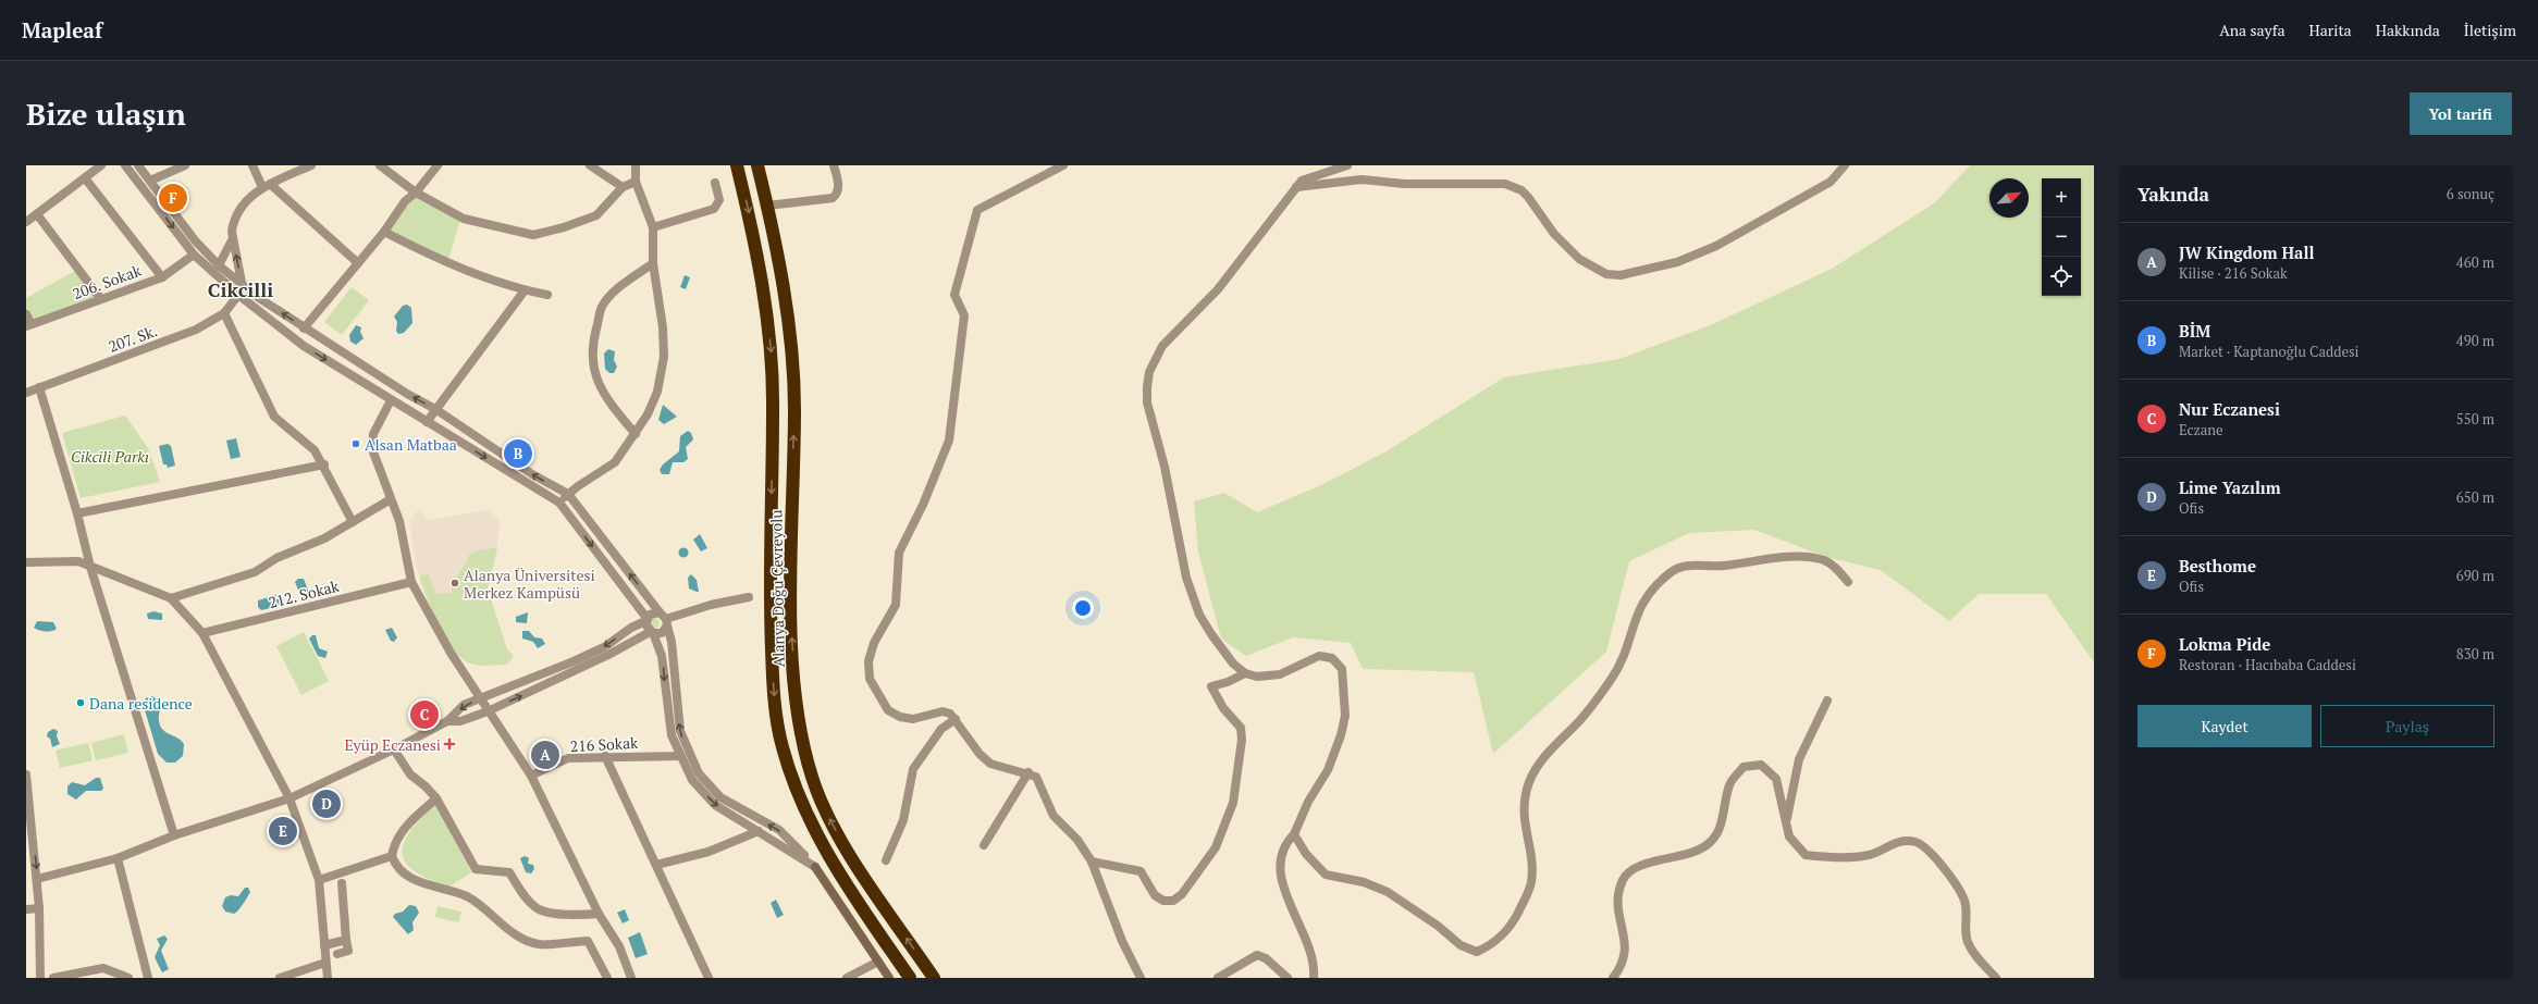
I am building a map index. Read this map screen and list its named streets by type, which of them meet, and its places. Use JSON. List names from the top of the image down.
{
  "streets": {
    "highway": ["Alanya Doğu Çevreyolu"],
    "street": [
      "206. Sokak",
      "207. Sk.",
      "212. Sokak",
      "216 Sokak"
    ]
  },
  "districts": ["Cikcilli"],
  "parks": ["Cikcili Parkı"],
  "places": {
    "other": ["Alsan Matbaa", "Alanya Üniversitesi Merkez Kampüsü", "Dana residence"],
    "health": ["Eyüp Eczanesi"]
  },
  "north": "top right",
  "page": {
    "header": "Mapleaf",
    "nav": [
      "Ana sayfa",
      "Harita",
      "Hakkında",
      "İletişim"
    ],
    "buttons": [
      "Yol tarifi",
      ["Kaydet", "Paylaş"]
    ],
    "title": "Bize ulaşın",
    "heading": ["Yakında", "6 sonuç"],
    "map_buttons": ["+", "−"],
    "pins": [
      "F",
      "B",
      "C",
      "A",
      "D",
      "E"
    ],
    "list": [
      {
        "mark": "A",
        "name": "JW Kingdom Hall",
        "note": "Kilise · 216 Sokak",
        "value": "460 m"
      },
      {
        "mark": "B",
        "name": "BİM",
        "note": "Market · Kaptanoğlu Caddesi",
        "value": "490 m"
      },
      {
        "mark": "C",
        "name": "Nur Eczanesi",
        "note": "Eczane",
        "value": "550 m"
      },
      {
        "mark": "D",
        "name": "Lime Yazılım",
        "note": "Ofis",
        "value": "650 m"
      },
      {
        "mark": "E",
        "name": "Besthome",
        "note": "Ofis",
        "value": "690 m"
      },
      {
        "mark": "F",
        "name": "Lokma Pide",
        "note": "Restoran · Hacıbaba Caddesi",
        "value": "830 m"
      }
    ]
  }
}
